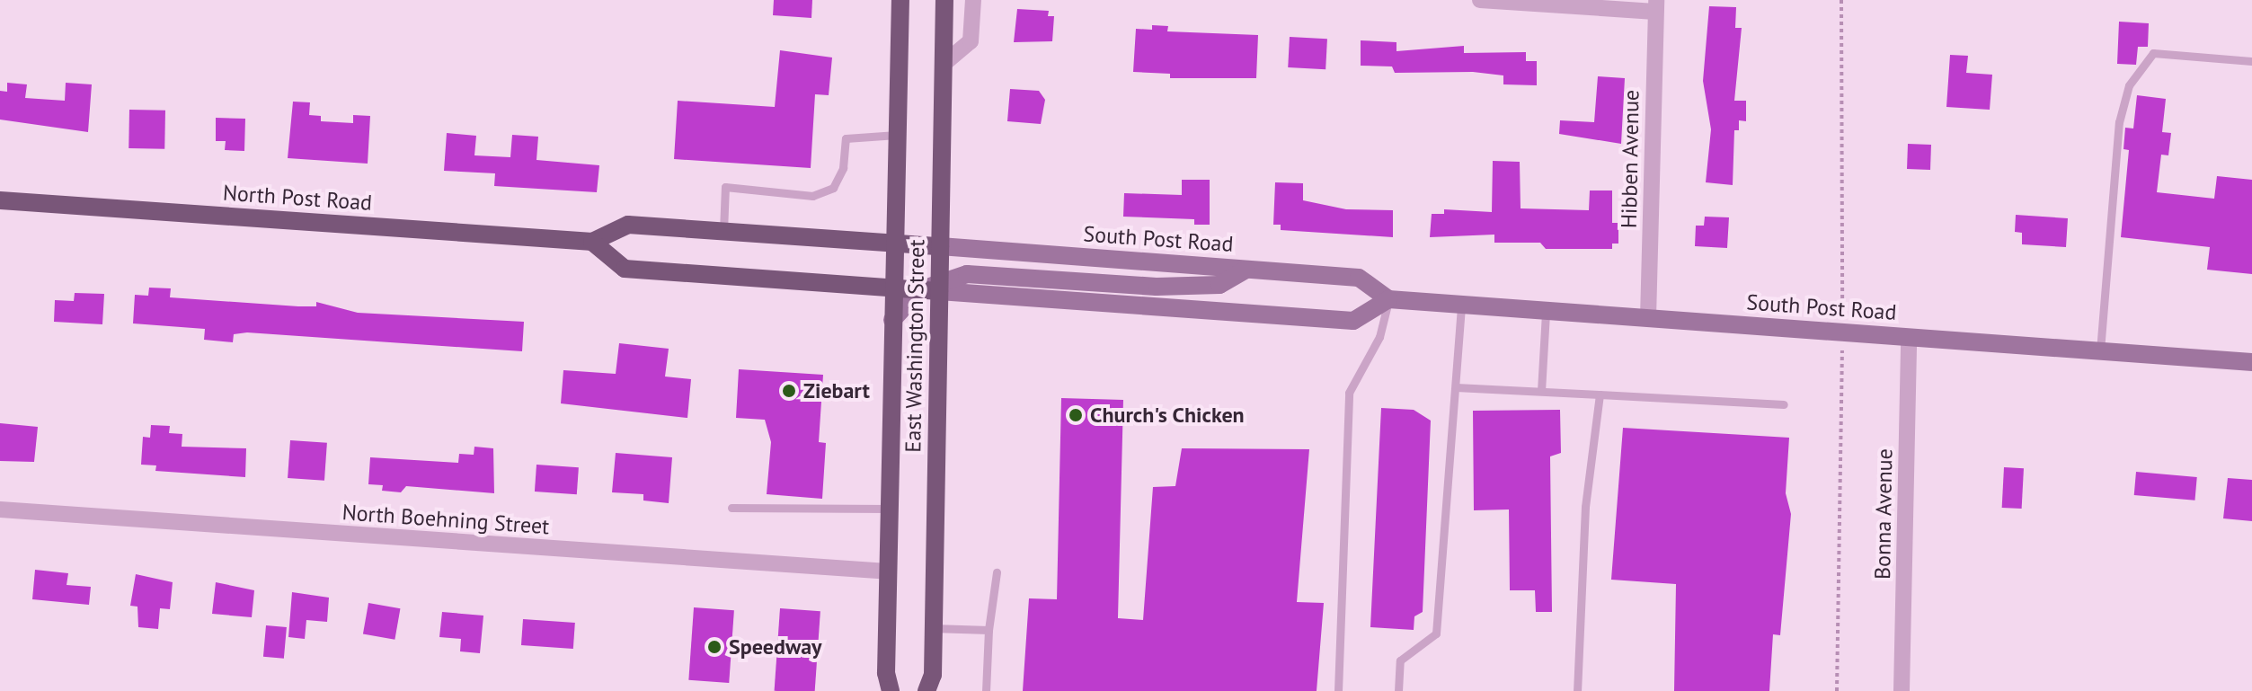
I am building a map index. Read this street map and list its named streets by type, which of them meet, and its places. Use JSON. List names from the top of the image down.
{
  "streets": {
    "main road": ["North Post Road", "South Post Road", "East Washington Street"],
    "street": ["Hibben Avenue", "Bonna Avenue", "North Boehning Street"]
  },
  "crossings": [
    ["Hibben Avenue", "South Post Road"],
    ["North Post Road", "South Post Road"],
    ["North Post Road", "East Washington Street"],
    ["South Post Road", "East Washington Street"],
    ["South Post Road", "Bonna Avenue"],
    ["East Washington Street", "North Boehning Street"]
  ],
  "places": ["Ziebart", "Church's Chicken", "Speedway"]
}
